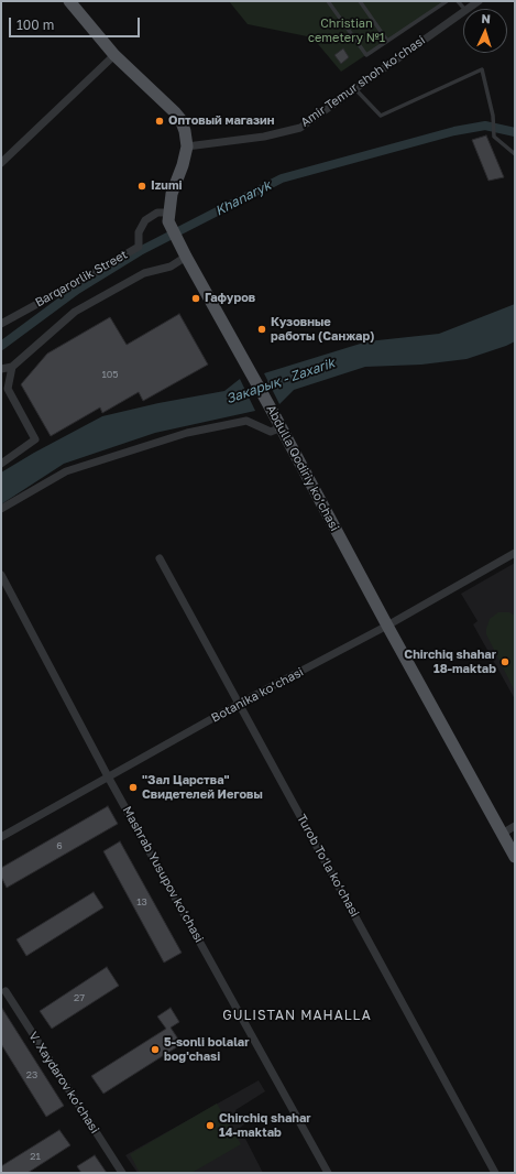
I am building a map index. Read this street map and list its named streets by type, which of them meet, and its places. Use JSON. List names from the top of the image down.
{
  "streets": {
    "main road": ["Abdulla Qodiriy ko‘chasi"],
    "street": [
      "Amir Temur shoh ko‘chasi",
      "Barqarorlik Street",
      "Botanika ko‘chasi",
      "Turob To‘la ko‘chasi",
      "Mashrab Yusupov ko‘chasi",
      "V. Xaydarov ko‘chasi"
    ]
  },
  "crossings": [
    ["Barqarorlik Street", "Abdulla Qodiriy ko‘chasi"],
    ["Abdulla Qodiriy ko‘chasi", "Botanika ko‘chasi"],
    ["Botanika ko‘chasi", "Turob To‘la ko‘chasi"],
    ["Botanika ko‘chasi", "Mashrab Yusupov ko‘chasi"]
  ],
  "districts": ["GULISTAN MAHALLA"],
  "water": ["Khanaryk", "Закарық - Zaxarik"],
  "parks": ["Christian cemetery №1"],
  "places": [
    "Оптовый магазин",
    "Izumi",
    "Гафуров",
    "Кузовные работы (Санжар)",
    "Chirchiq shahar 18-maktab",
    "\"Зал Царства\" Свидетелей Иеговы",
    "5-sonli bolalar bog'chasi",
    "Chirchiq shahar 14-maktab"
  ],
  "house_numbers": [
    "105",
    "6",
    "13",
    "27",
    "23",
    "21"
  ],
  "scale_bar": "100 m",
  "north": "top"
}
